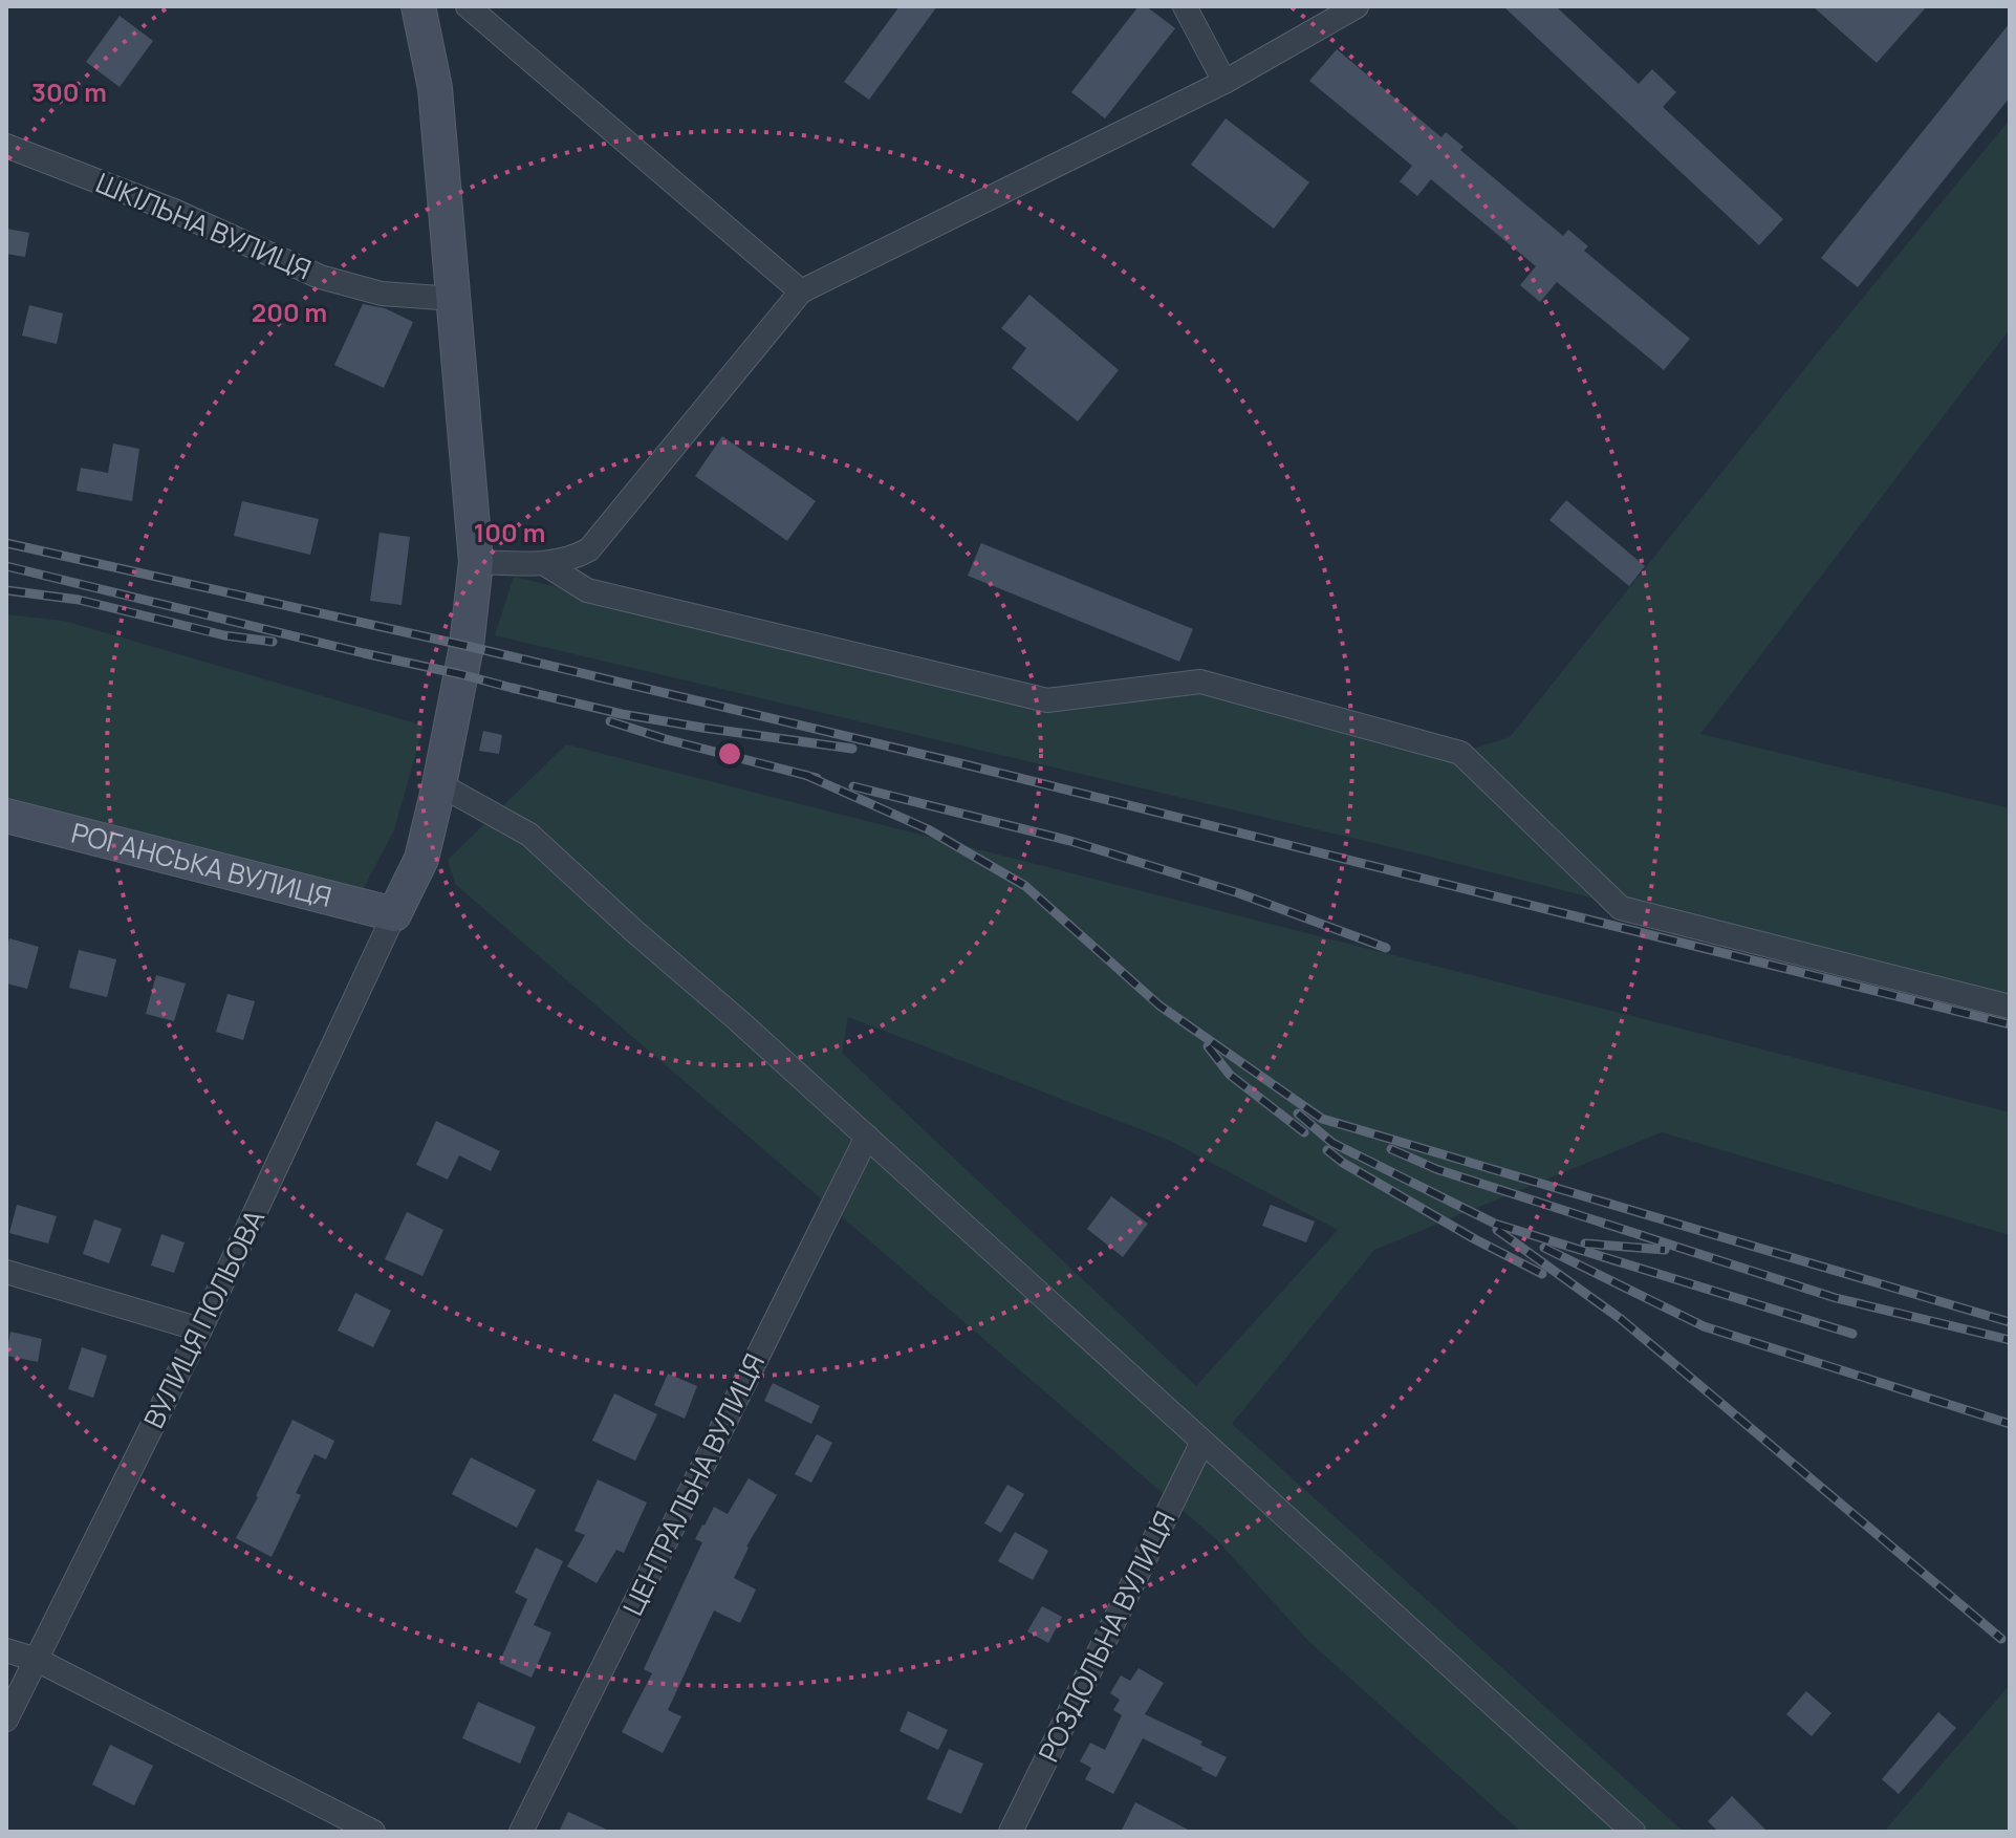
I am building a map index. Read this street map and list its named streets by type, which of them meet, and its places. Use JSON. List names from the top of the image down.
{
  "streets": {
    "street": [
      "ШКІЛЬНА ВУЛИЦЯ",
      "РОГАНСЬКА ВУЛИЦЯ",
      "ВУЛИЦЯ ПОЛЬОВА",
      "ЦЕНТРАЛЬНА ВУЛИЦЯ",
      "РОЗДОЛЬНА ВУЛИЦЯ"
    ]
  },
  "crossings": [
    ["РОГАНСЬКА ВУЛИЦЯ", "ВУЛИЦЯ ПОЛЬОВА"]
  ],
  "rings": ["300 m", "200 m", "100 m"]
}
